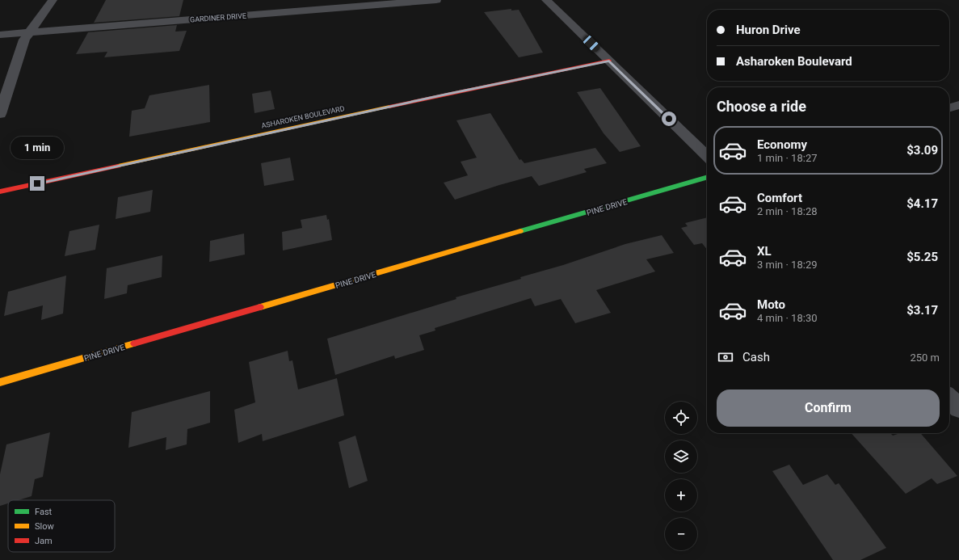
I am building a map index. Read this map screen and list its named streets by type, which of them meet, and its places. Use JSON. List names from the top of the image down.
{
  "streets": {
    "street": ["GARDINER DRIVE", "ASHAROKEN BOULEVARD", "PINE DRIVE"]
  },
  "legend": ["Fast", "Slow", "Jam"],
  "page": {
    "banner": ["Huron Drive", "Asharoken Boulevard"],
    "heading": "Choose a ride",
    "list": [
      {
        "name": "Economy",
        "note": "1 min · 18:27",
        "value": "$3.09"
      },
      {
        "name": "Comfort",
        "note": "2 min · 18:28",
        "value": "$4.17"
      },
      {
        "name": "XL",
        "note": "3 min · 18:29",
        "value": "$5.25"
      },
      {
        "name": "Moto",
        "note": "4 min · 18:30",
        "value": "$3.17"
      }
    ],
    "bubble": "1 min",
    "pay": ["Cash", "250 m"],
    "buttons": "Confirm",
    "map_buttons": ["+", "−"]
  }
}
